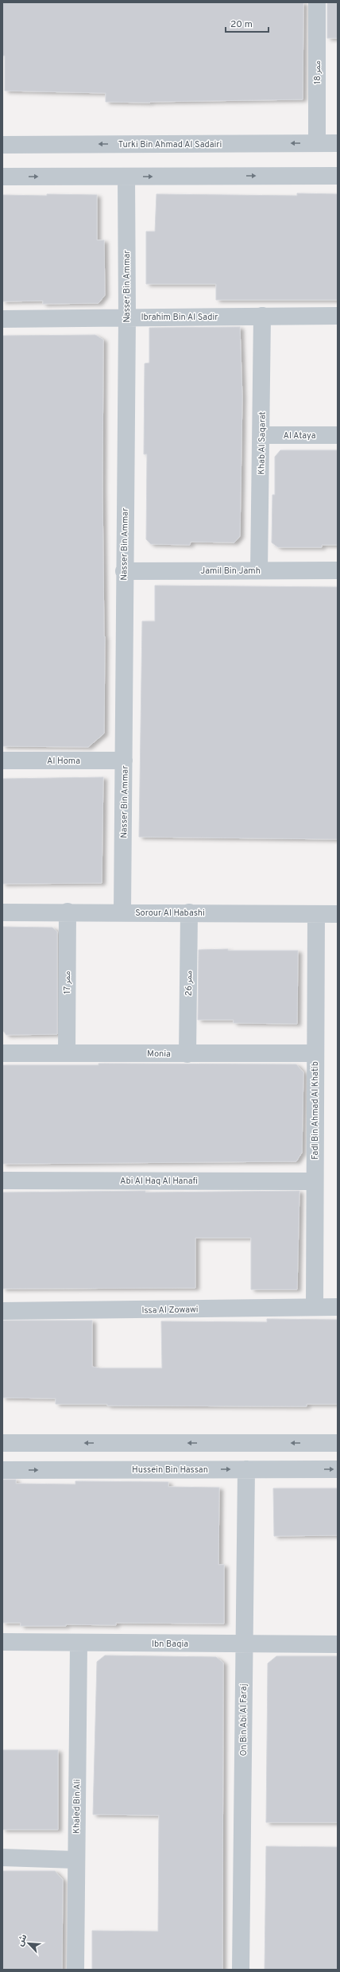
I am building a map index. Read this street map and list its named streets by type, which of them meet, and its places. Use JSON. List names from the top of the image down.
{
  "streets": {
    "street": [
      "ممر 18",
      "Turki Bin Ahmad Al Sadairi",
      "Nasser Bin Ammar",
      "Ibrahim Bin Al Sadir",
      "Al Ataya",
      "Khab Al Saqarat",
      "Jamil Bin Jamh",
      "Al Homa",
      "Sorour Al Habashi",
      "ممر 17",
      "ممر 26",
      "Monia",
      "Fadl Bin Ahmad Al Khatib",
      "Abi Al Haq Al Hanafi",
      "Issa Al Zowawi",
      "Hussein Bin Hassan",
      "Ibn Baqia",
      "On Bin Abi Al Faraj",
      "Khaled Bin Ali"
    ]
  },
  "crossings": [
    ["ممر 18", "Turki Bin Ahmad Al Sadairi"],
    ["Nasser Bin Ammar", "Ibrahim Bin Al Sadir"],
    ["Nasser Bin Ammar", "Jamil Bin Jamh"],
    ["Nasser Bin Ammar", "Al Homa"],
    ["Nasser Bin Ammar", "Sorour Al Habashi"],
    ["Ibrahim Bin Al Sadir", "Khab Al Saqarat"],
    ["Al Ataya", "Khab Al Saqarat"],
    ["Khab Al Saqarat", "Jamil Bin Jamh"],
    ["Sorour Al Habashi", "ممر 17"],
    ["Sorour Al Habashi", "ممر 26"],
    ["Sorour Al Habashi", "Fadl Bin Ahmad Al Khatib"],
    ["ممر 17", "Monia"],
    ["ممر 26", "Monia"],
    ["Monia", "Fadl Bin Ahmad Al Khatib"],
    ["Fadl Bin Ahmad Al Khatib", "Abi Al Haq Al Hanafi"],
    ["Fadl Bin Ahmad Al Khatib", "Issa Al Zowawi"],
    ["Hussein Bin Hassan", "On Bin Abi Al Faraj"],
    ["Ibn Baqia", "On Bin Abi Al Faraj"],
    ["Ibn Baqia", "Khaled Bin Ali"]
  ],
  "scale_bar": "20 m",
  "north": "top left"
}
